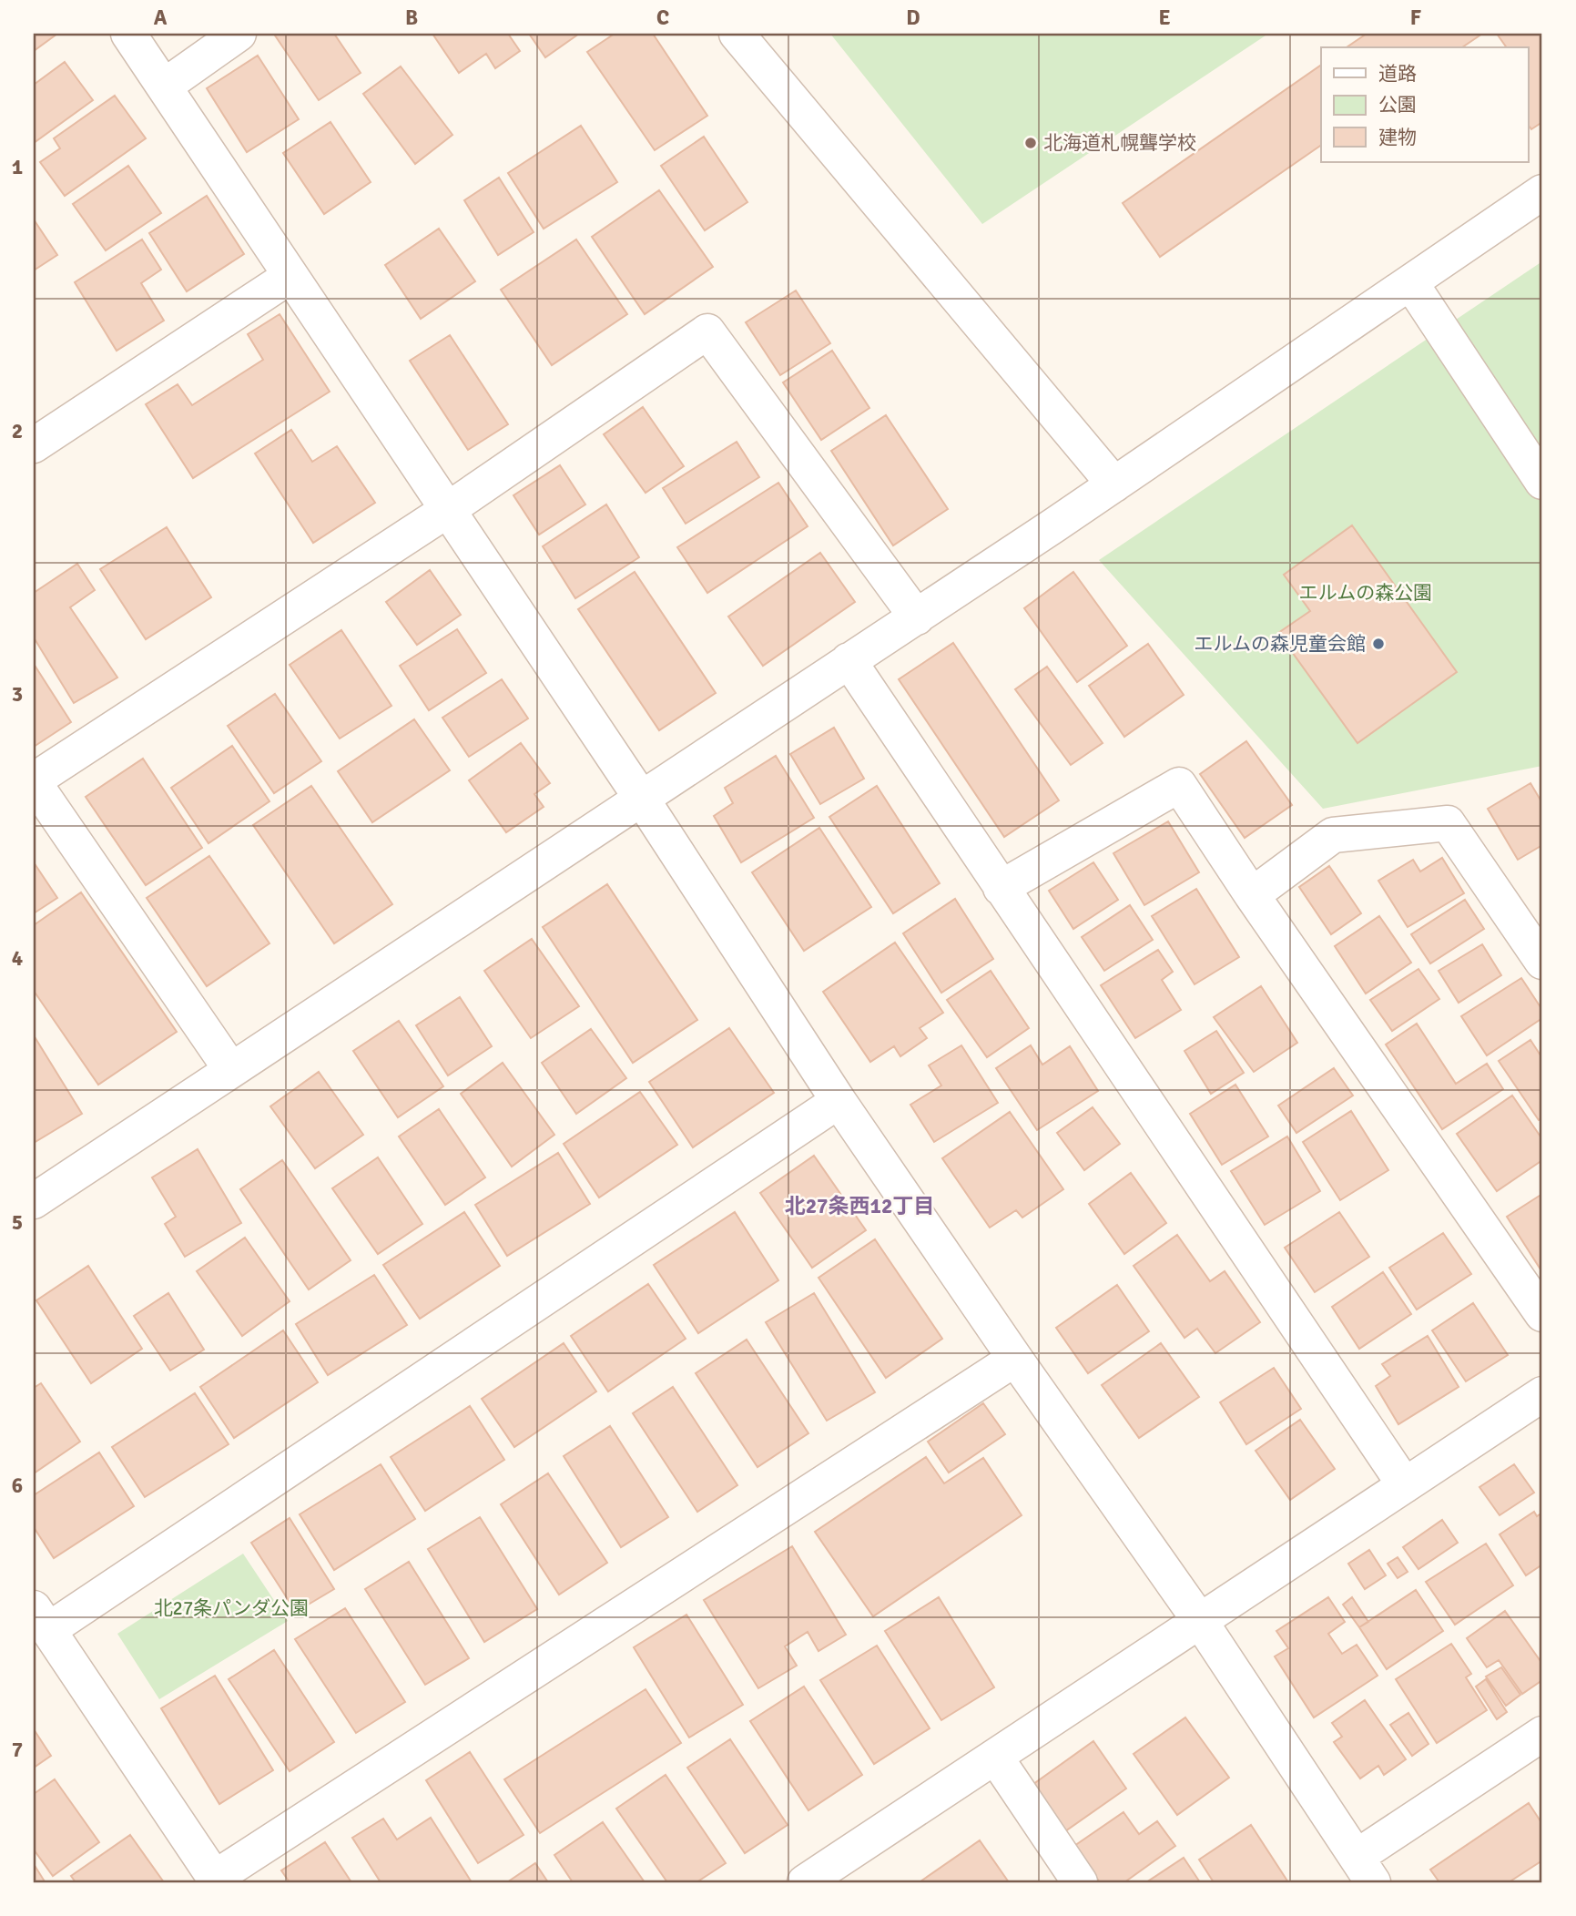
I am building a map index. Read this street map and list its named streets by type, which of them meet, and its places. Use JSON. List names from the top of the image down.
{
  "districts": ["北27条西12丁目"],
  "parks": ["エルムの森公園", "北27条パンダ公園"],
  "places": ["北海道札幌聾学校", "エルムの森児童会館"],
  "legend": ["道路", "公園", "建物"],
  "grid": {
    "columns": [
      "A",
      "B",
      "C",
      "D",
      "E",
      "F"
    ],
    "rows": [
      "1",
      "2",
      "3",
      "4",
      "5",
      "6",
      "7"
    ]
  }
}
